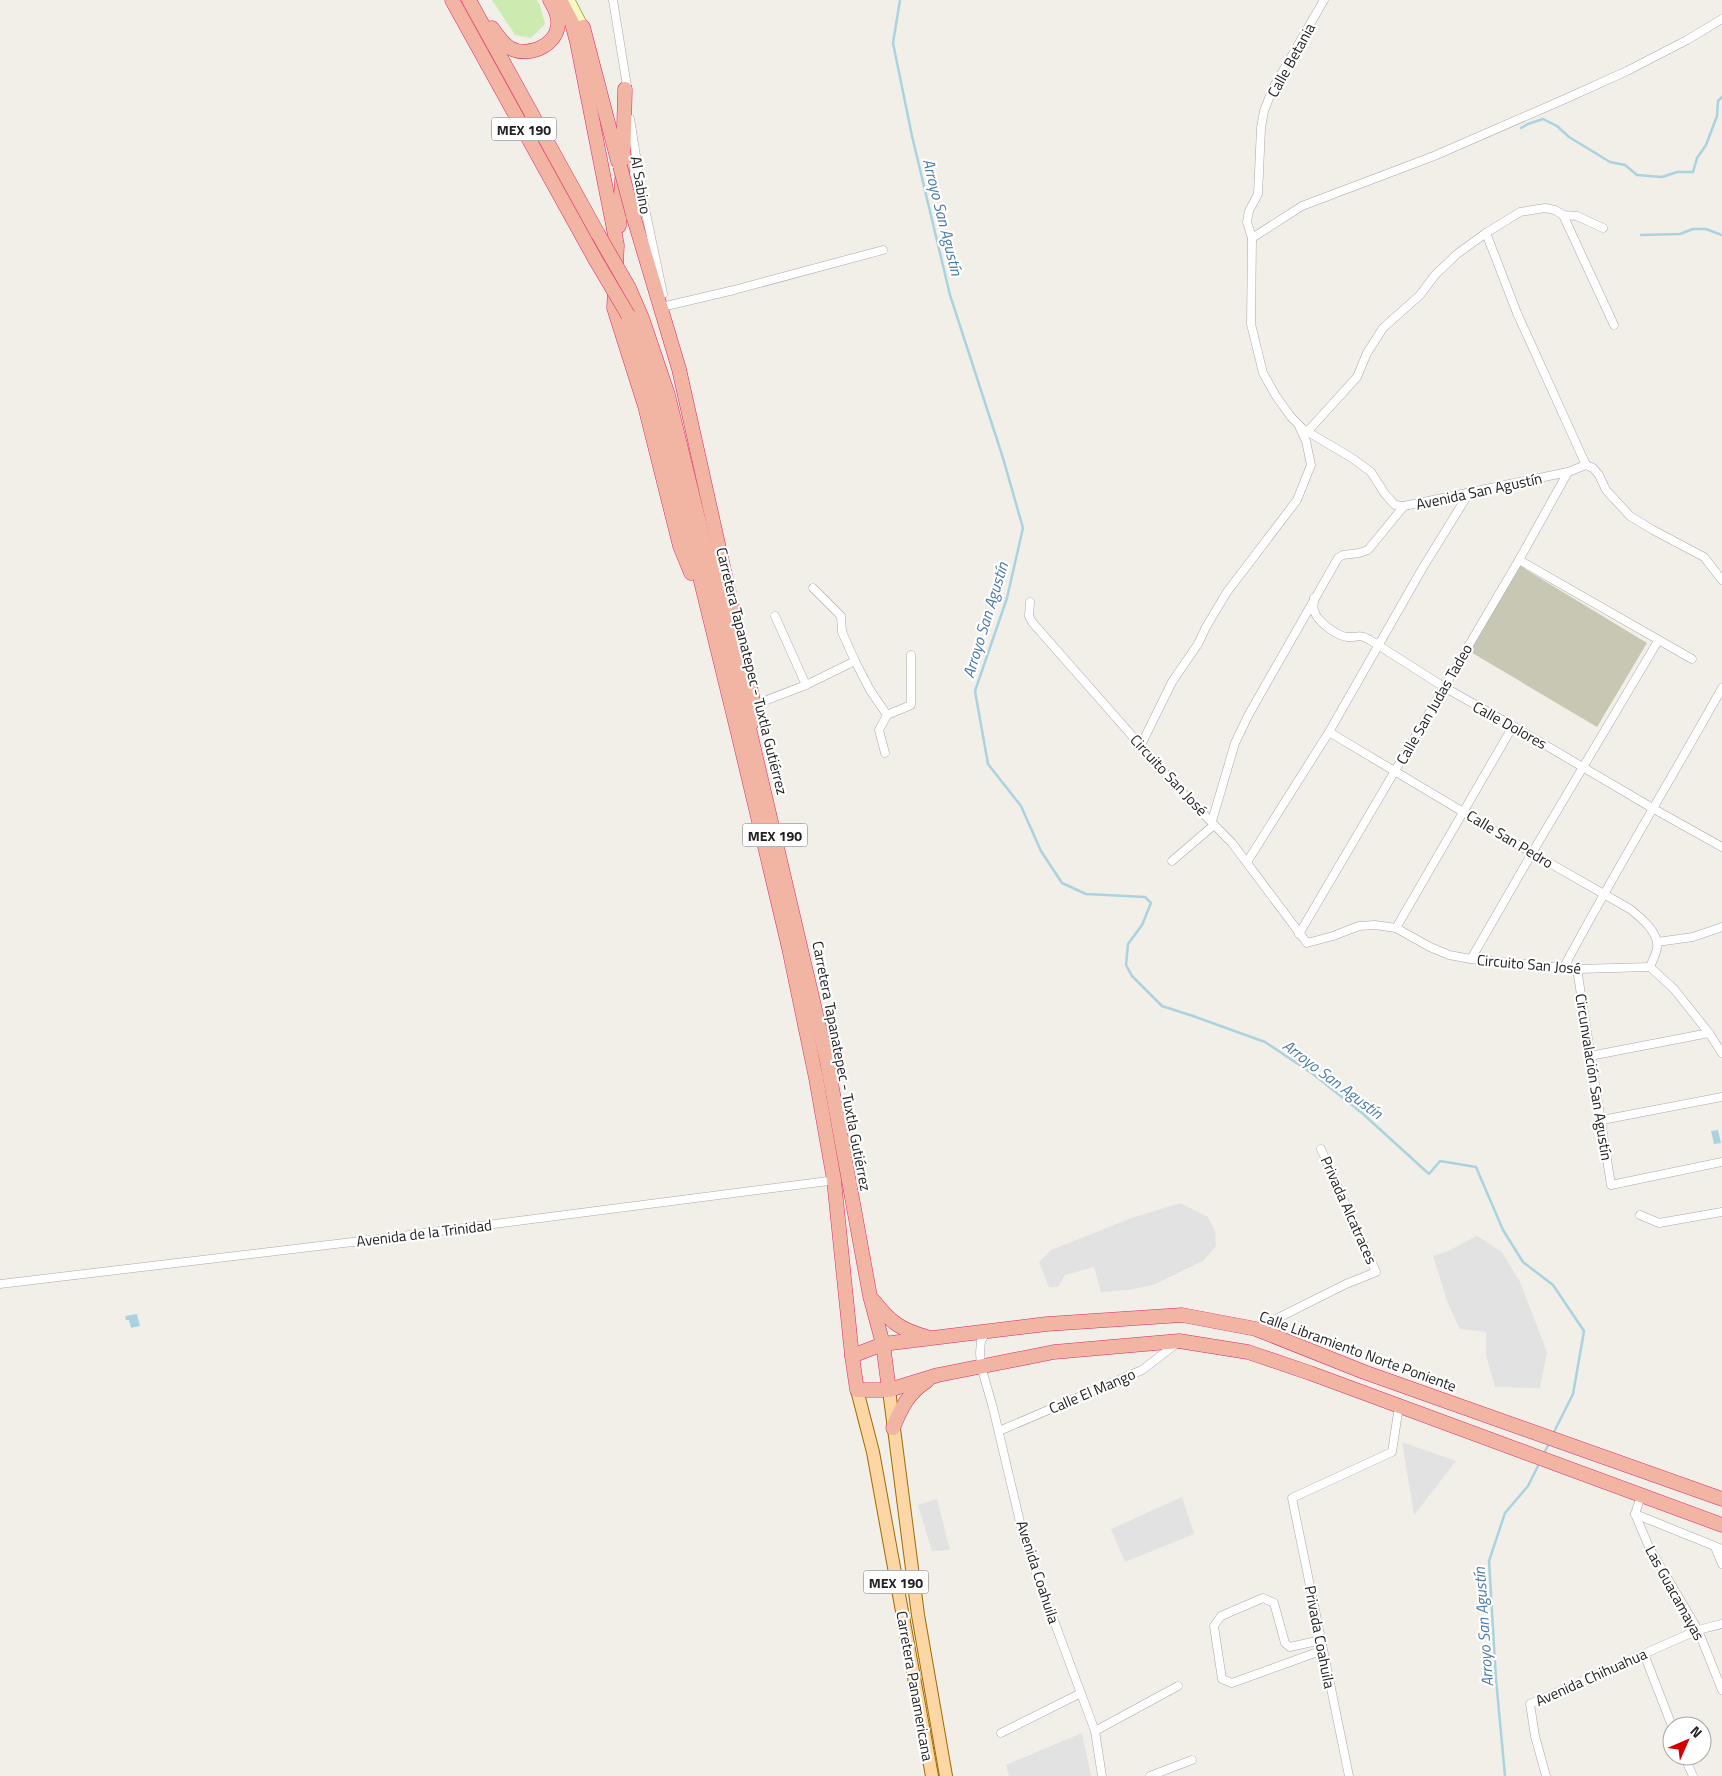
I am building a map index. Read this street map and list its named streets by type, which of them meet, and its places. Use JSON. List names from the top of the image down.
{
  "streets": {
    "highway": ["MEX 190", "Carretera Tapanatepec - Tuxtla Gutiérrez", "Calle Libramiento Norte Poniente"],
    "main road": ["Carretera Panamericana"],
    "street": [
      "Calle Betania",
      "Al Sabino",
      "Avenida San Agustín",
      "Calle San Judas Tadeo",
      "Calle Dolores",
      "Circuito San José",
      "Calle San Pedro",
      "Circunvalación San Agustín",
      "Privada Alcatraces",
      "Avenida de la Trinidad",
      "Calle El Mango",
      "Avenida Coahuila",
      "Las Guacamayas",
      "Privada Coahuila",
      "Avenida Chihuahua"
    ]
  },
  "crossings": [
    ["Calle Betania", "Avenida San Agustín"],
    ["MEX 190", "Al Sabino"],
    ["MEX 190", "Carretera Tapanatepec - Tuxtla Gutiérrez"],
    ["Avenida San Agustín", "Calle San Judas Tadeo"],
    ["Carretera Tapanatepec - Tuxtla Gutiérrez", "Avenida de la Trinidad"],
    ["Carretera Tapanatepec - Tuxtla Gutiérrez", "Calle Libramiento Norte Poniente"],
    ["Carretera Tapanatepec - Tuxtla Gutiérrez", "Carretera Panamericana"],
    ["Calle San Judas Tadeo", "Calle Dolores"],
    ["Calle San Judas Tadeo", "Circuito San José"],
    ["Calle San Judas Tadeo", "Calle San Pedro"],
    ["Circuito San José", "Circunvalación San Agustín"],
    ["Privada Alcatraces", "Calle Libramiento Norte Poniente"],
    ["Calle Libramiento Norte Poniente", "Avenida Coahuila"],
    ["Calle El Mango", "Avenida Coahuila"],
    ["Las Guacamayas", "Avenida Chihuahua"]
  ],
  "water": ["Arroyo San Agustín"],
  "north": "top right"
}
